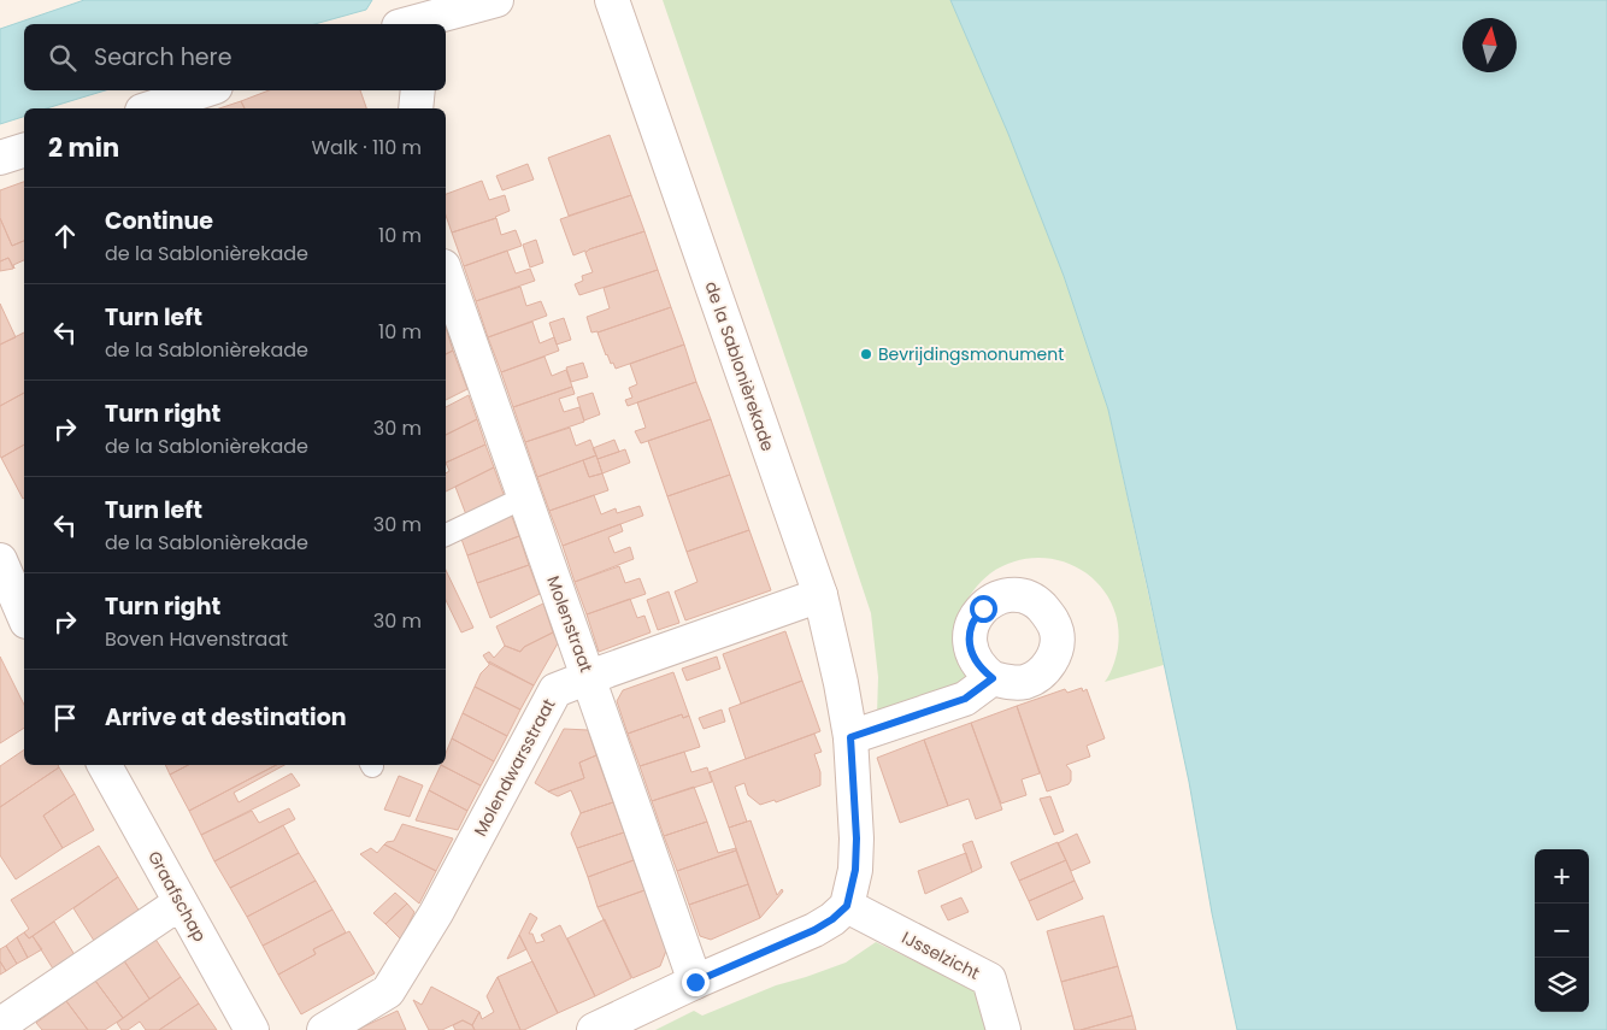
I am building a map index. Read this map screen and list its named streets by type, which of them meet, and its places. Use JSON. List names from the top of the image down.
{
  "streets": {
    "street": [
      "de la Sablonièrekade",
      "Molenstraat",
      "Molendwarsstraat",
      "Graafschap",
      "IJsselzicht"
    ]
  },
  "crossings": [
    ["de la Sablonièrekade", "Molendwarsstraat"],
    ["de la Sablonièrekade", "IJsselzicht"],
    ["Molenstraat", "Molendwarsstraat"]
  ],
  "places": ["Bevrijdingsmonument"],
  "north": "top",
  "page": {
    "search": "Search here",
    "heading": ["2 min", "Walk · 110 m"],
    "list": [
      ["Continue", "de la Sablonièrekade", "10 m"],
      ["Turn left", "de la Sablonièrekade", "10 m"],
      ["Turn right", "de la Sablonièrekade", "30 m"],
      ["Turn left", "de la Sablonièrekade", "30 m"],
      ["Turn right", "Boven Havenstraat", "30 m"],
      "Arrive at destination"
    ],
    "map_buttons": ["+", "−"]
  }
}
